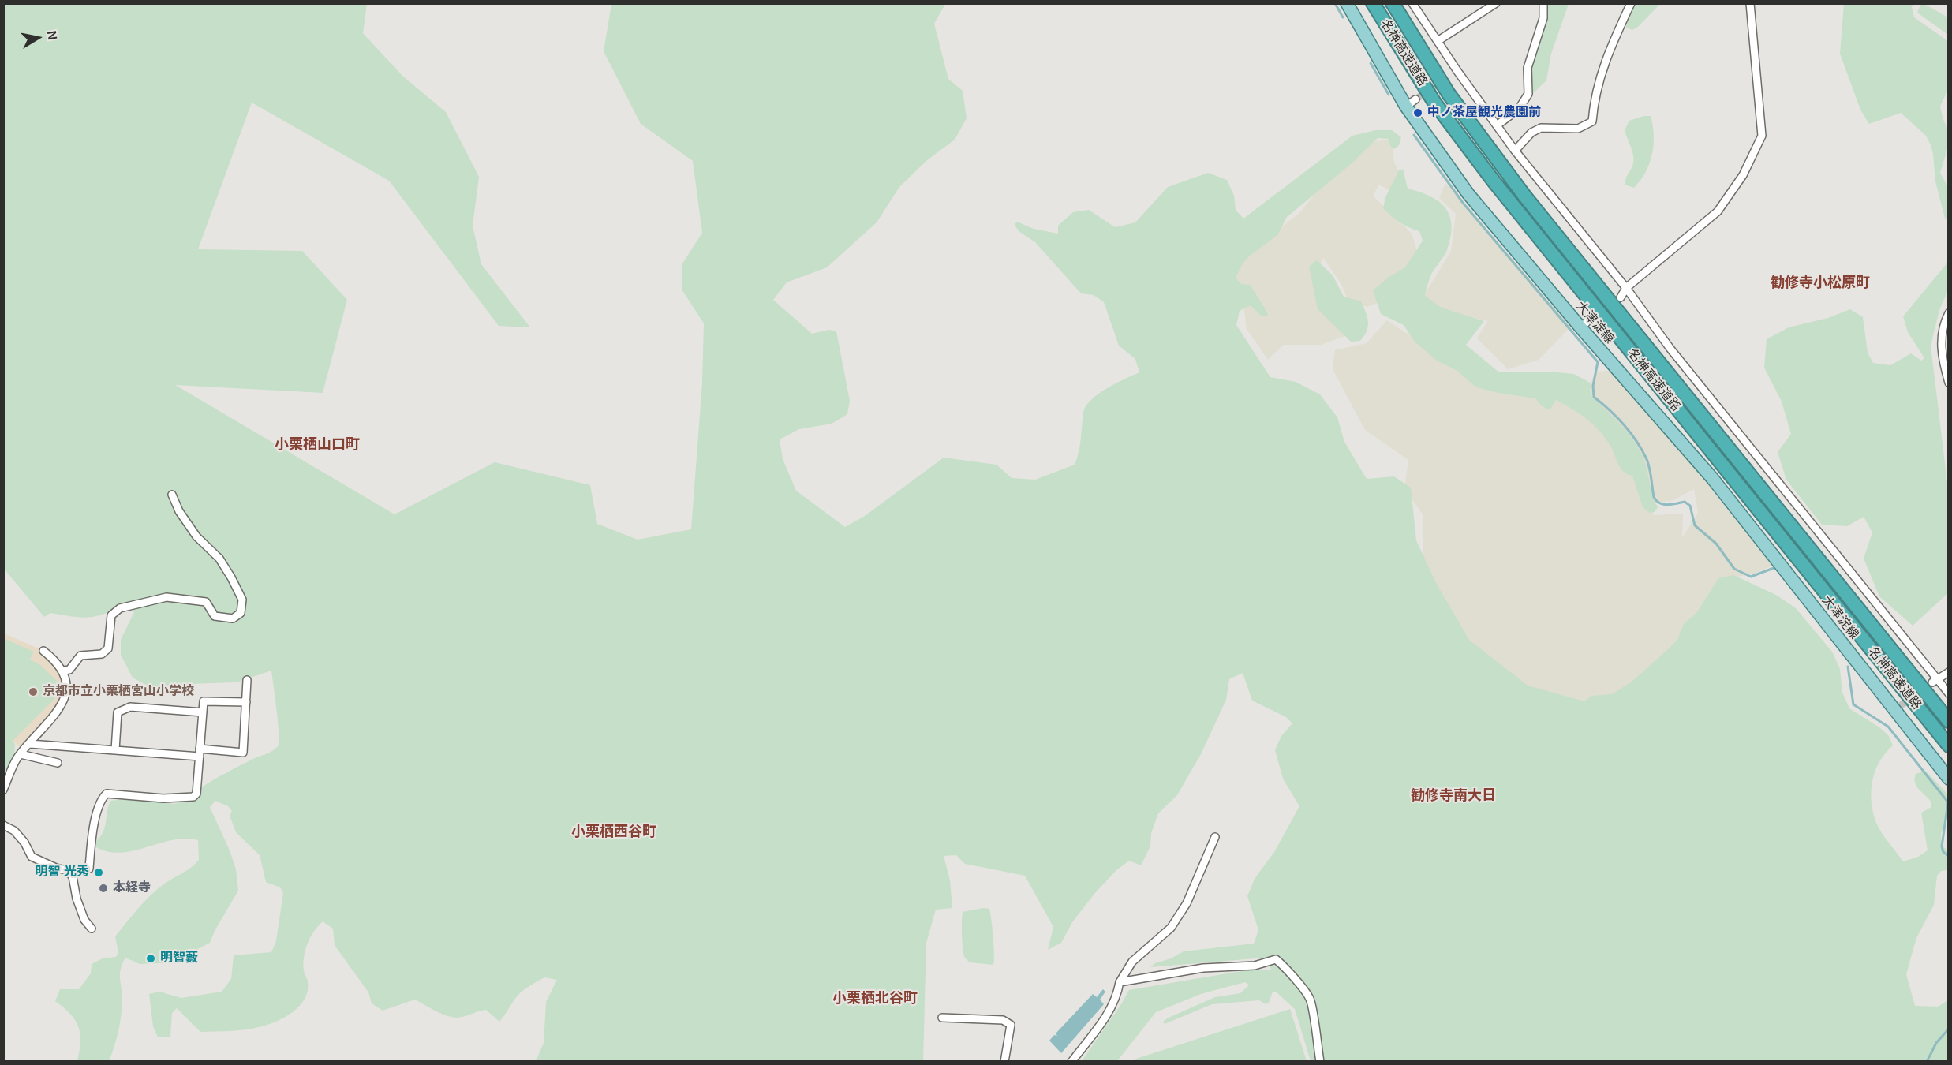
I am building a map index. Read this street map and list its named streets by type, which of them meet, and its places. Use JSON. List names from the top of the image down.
{
  "streets": {
    "highway": ["名神高速道路"],
    "main road": ["大津淀線"]
  },
  "districts": [
    "勧修寺小松原町",
    "小栗栖山口町",
    "勧修寺南大日",
    "小栗栖西谷町",
    "小栗栖北谷町"
  ],
  "places": [
    "中ノ茶屋観光農園前",
    "京都市立小栗栖宮山小学校",
    "明智 光秀",
    "本経寺",
    "明智藪"
  ],
  "north": "right"
}
